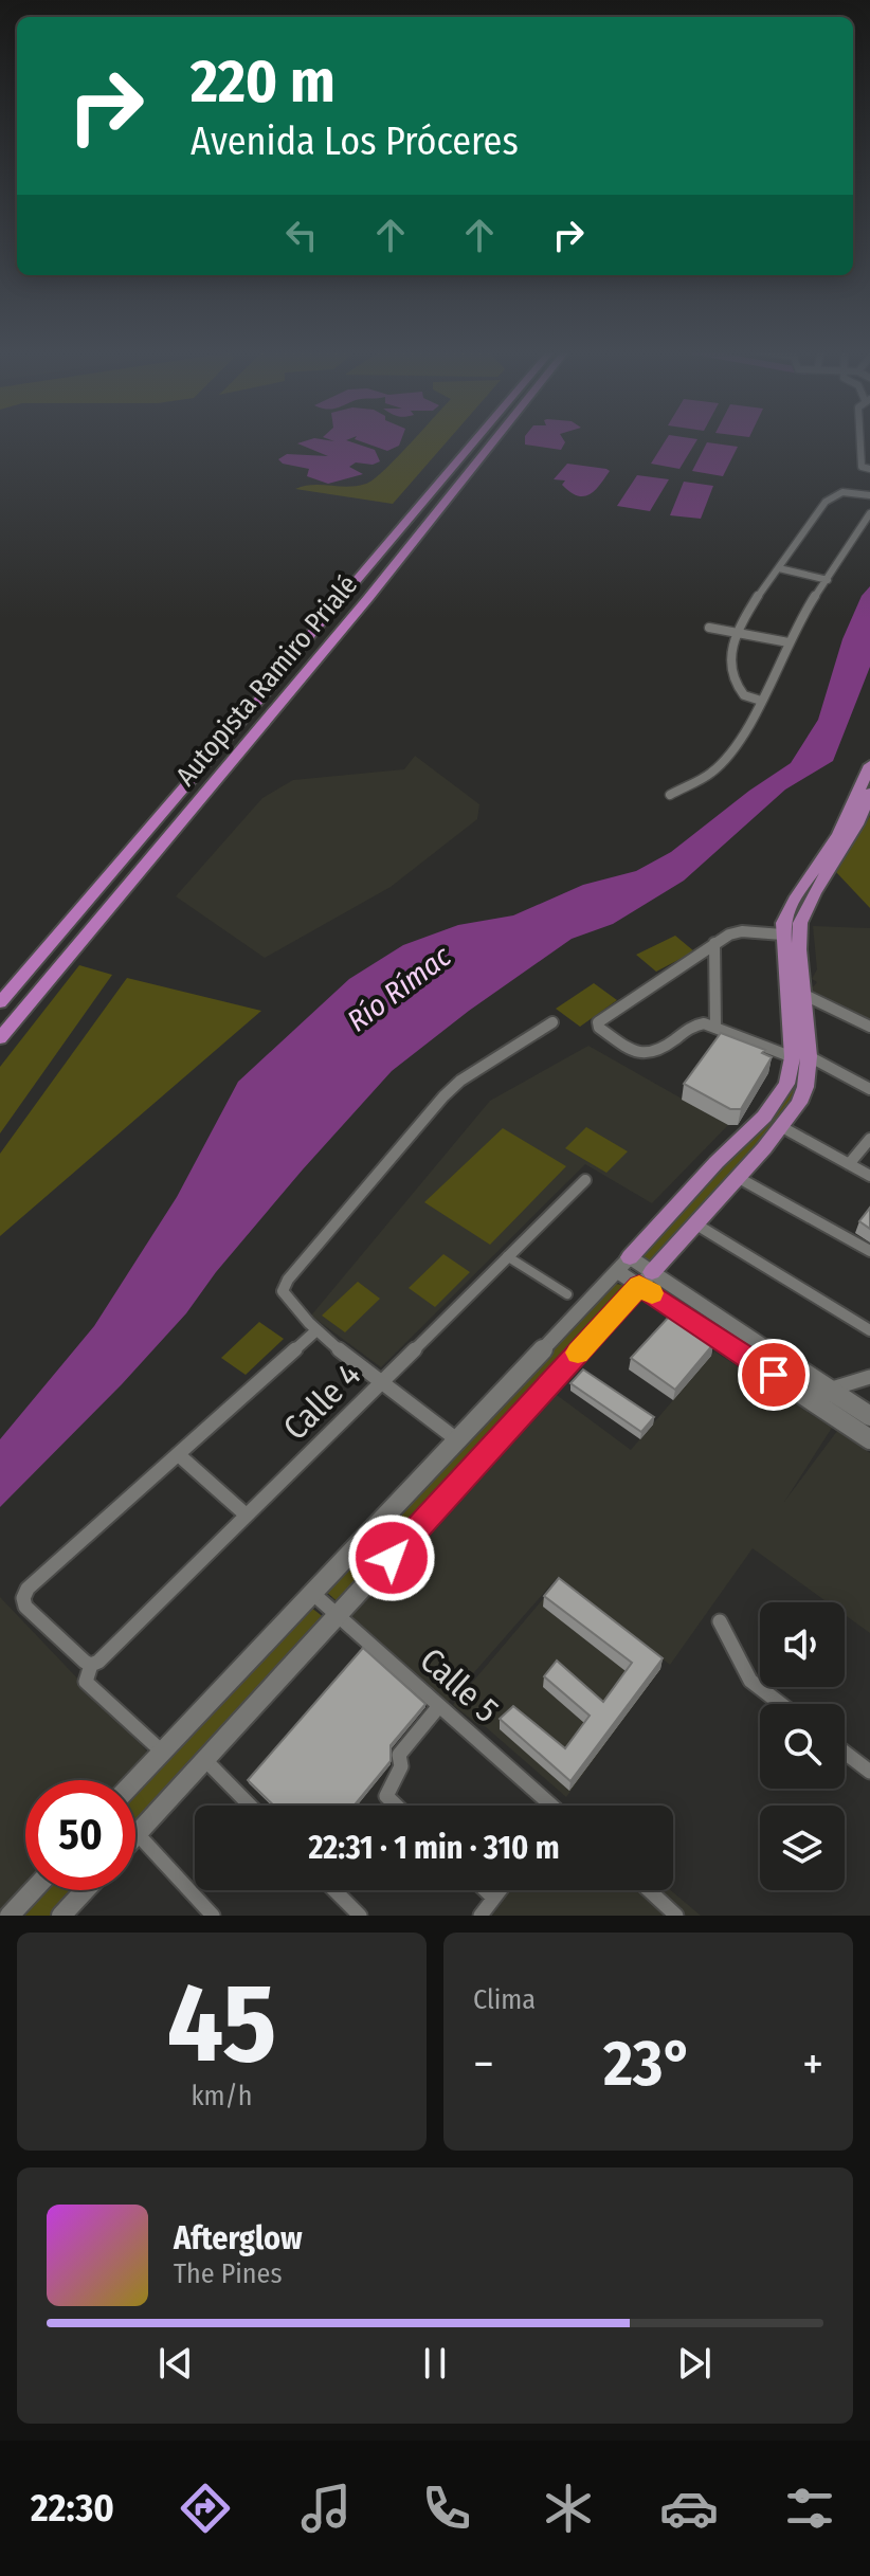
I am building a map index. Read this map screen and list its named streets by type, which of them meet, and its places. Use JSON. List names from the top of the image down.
{
  "streets": {
    "highway": ["Autopista Ramiro Prialé"],
    "street": ["Calle 4", "Calle 5"]
  },
  "water": ["Río Rímac"],
  "page": {
    "turn": ["220 m", "Avenida Los Próceres"],
    "limit": "50",
    "trip": "22:31 · 1 min · 310 m",
    "tile": [
      ["45", "km/h"],
      "Clima"
    ],
    "heat": ["−", "23°", "+"],
    "song": ["Afterglow", "The Pines"],
    "tabs": "22:30"
  }
}
